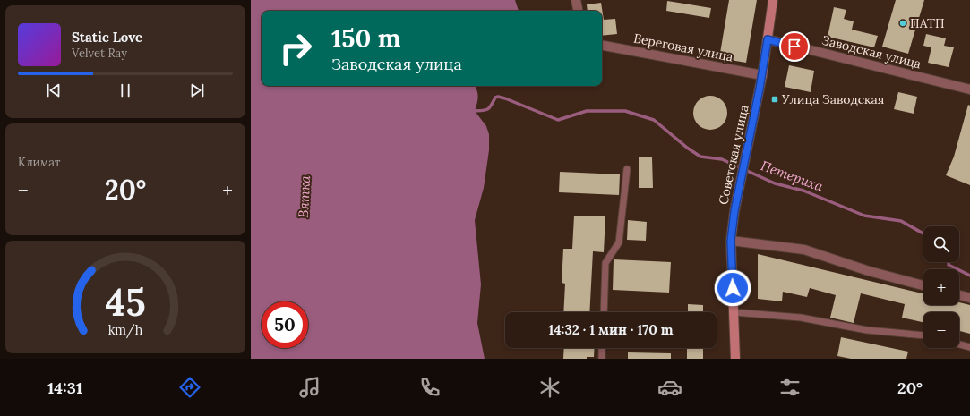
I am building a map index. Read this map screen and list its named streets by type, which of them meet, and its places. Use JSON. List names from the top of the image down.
{
  "streets": {
    "main road": ["Советская улица"],
    "street": ["Береговая улица", "Заводская улица"]
  },
  "crossings": [
    ["Береговая улица", "Советская улица"],
    ["Заводская улица", "Советская улица"]
  ],
  "water": ["Петериха", "Вятка"],
  "places": {
    "other": ["ПАТП"],
    "transit": ["Улица Заводская"]
  },
  "page": {
    "turn": ["150 m", "Заводская улица"],
    "song": ["Static Love", "Velvet Ray"],
    "tile": "Климат",
    "heat": ["−", "20°", "+"],
    "map_buttons": ["+", "−"],
    "limit": "50",
    "trip": "14:32 · 1 мин · 170 m",
    "tabs": ["14:31", "20°"],
    "gauge": ["45", "km/h"]
  }
}
